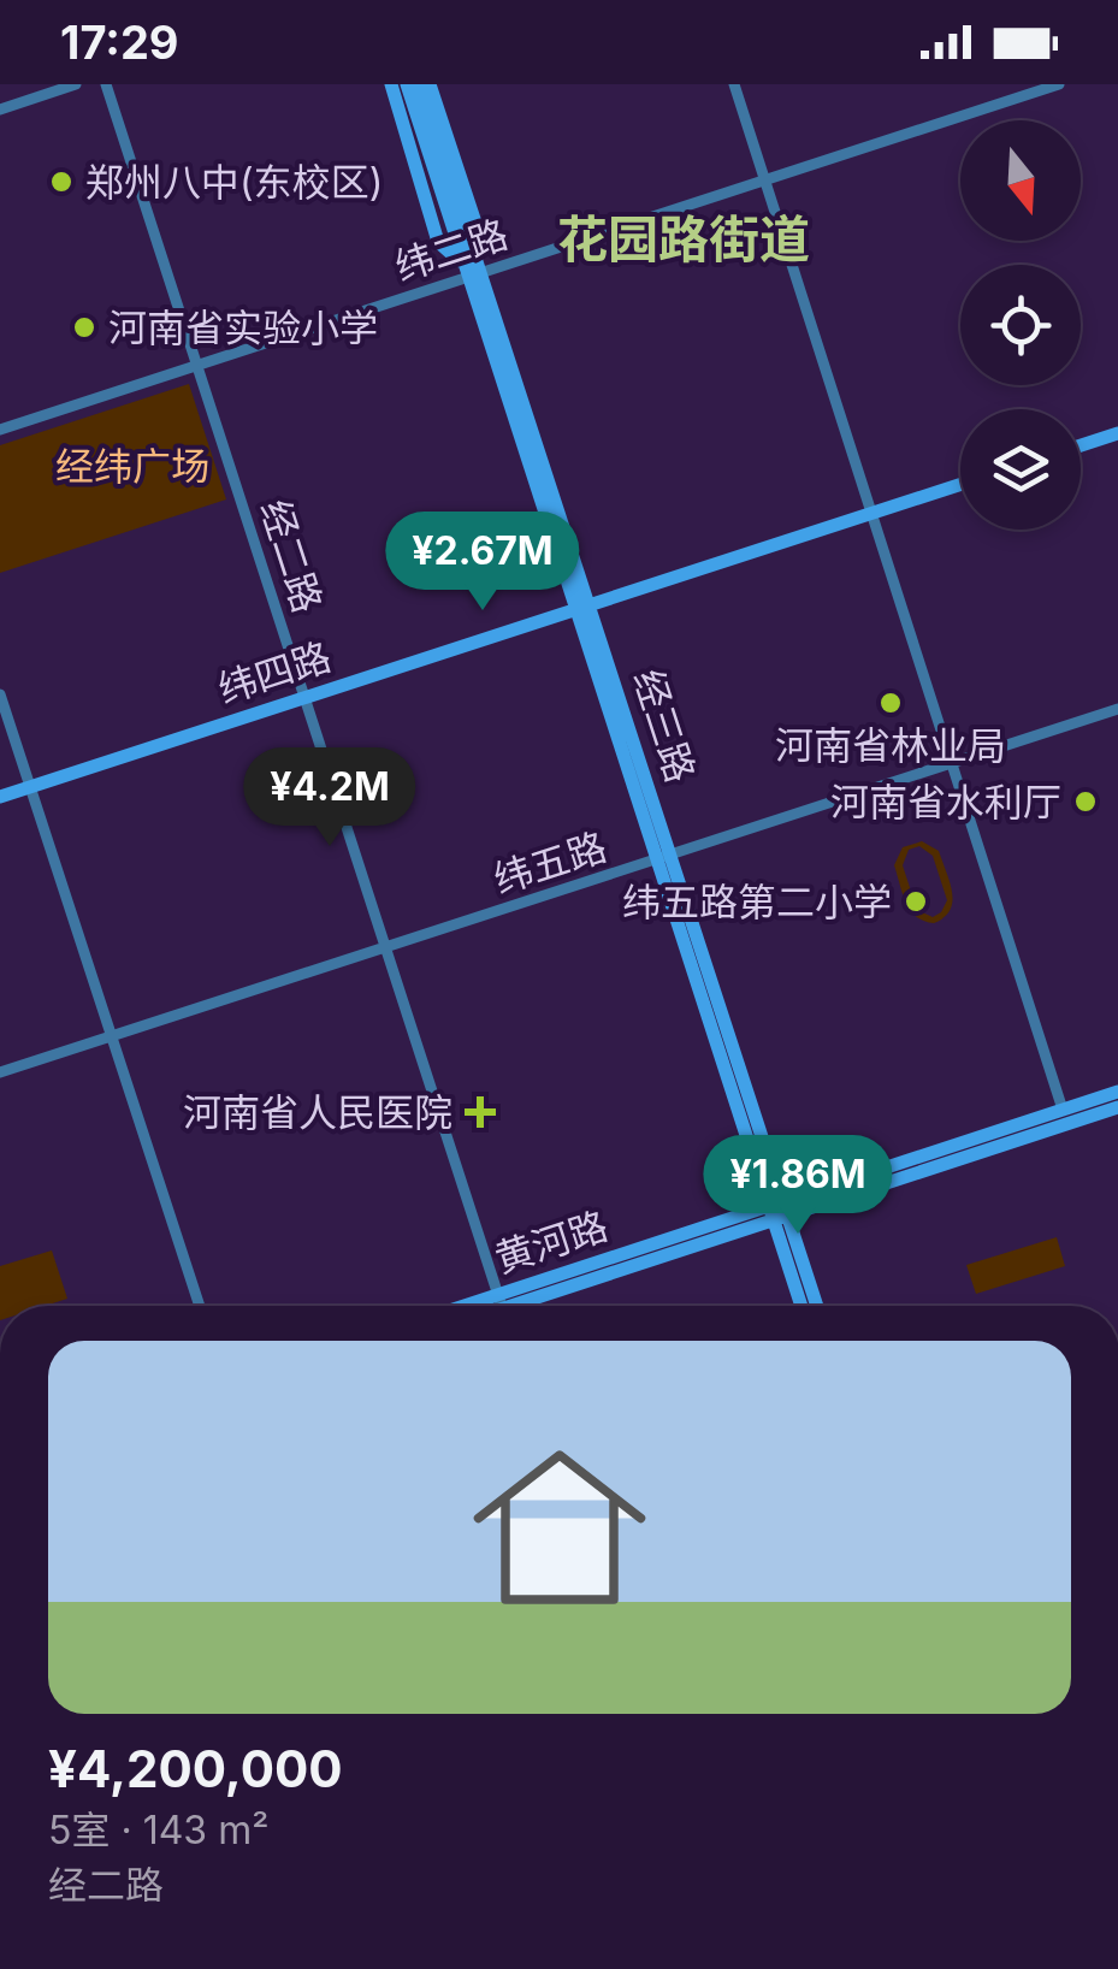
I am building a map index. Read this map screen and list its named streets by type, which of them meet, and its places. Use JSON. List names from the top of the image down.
{
  "streets": {
    "main road": ["纬四路", "经三路", "黄河路"],
    "street": ["纬二路", "经二路", "纬五路"]
  },
  "crossings": [
    ["纬二路", "经二路"],
    ["纬二路", "经三路"],
    ["经二路", "纬四路"],
    ["经二路", "纬五路"],
    ["纬四路", "经三路"],
    ["经三路", "纬五路"],
    ["经三路", "黄河路"]
  ],
  "districts": ["花园路街道"],
  "parks": ["经纬广场"],
  "places": {
    "other": [
      "郑州八中(东校区)",
      "河南省实验小学",
      "河南省林业局",
      "河南省水利厅",
      "纬五路第二小学"
    ],
    "health": ["河南省人民医院"]
  },
  "north": "bottom",
  "page": {
    "status": "17:29",
    "price": ["¥2.67M", "¥4.2M", "¥1.86M"],
    "list": [
      {
        "name": "¥4,200,000",
        "note": "5室 · 143 m² · 经二路"
      }
    ]
  }
}
